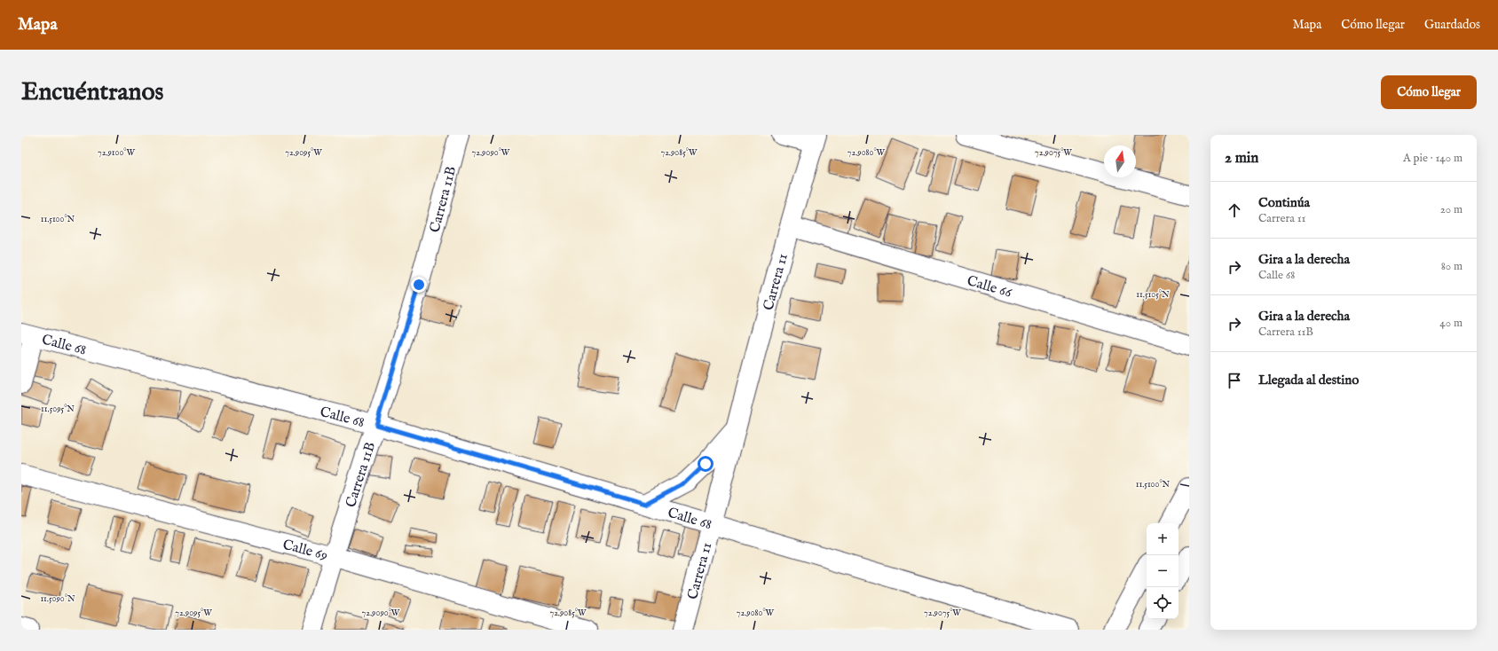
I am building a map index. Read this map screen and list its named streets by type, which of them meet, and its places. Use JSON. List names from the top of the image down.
{
  "streets": {
    "street": [
      "Carrera 11B",
      "Carrera 11",
      "Calle 66",
      "Calle 68",
      "Calle 69"
    ]
  },
  "crossings": [
    ["Carrera 11B", "Calle 68"],
    ["Carrera 11B", "Calle 69"],
    ["Carrera 11", "Calle 66"],
    ["Carrera 11", "Calle 68"]
  ],
  "north": "top",
  "page": {
    "header": "Mapa",
    "nav": ["Mapa", "Cómo llegar", "Guardados"],
    "buttons": "Cómo llegar",
    "title": "Encuéntranos",
    "heading": ["2 min", "A pie · 140 m"],
    "list": [
      ["Continúa", "Carrera 11", "20 m"],
      ["Gira a la derecha", "Calle 68", "80 m"],
      ["Gira a la derecha", "Carrera 11B", "40 m"],
      "Llegada al destino"
    ],
    "map_buttons": ["+", "−"]
  },
  "coordinates": [
    "72.9100°W",
    "72.9095°W",
    "72.9090°W",
    "72.9085°W",
    "72.9080°W",
    "72.9075°W",
    "11.5100°N",
    "11.5105°N",
    "11.5095°N",
    "11.5090°N"
  ]
}
